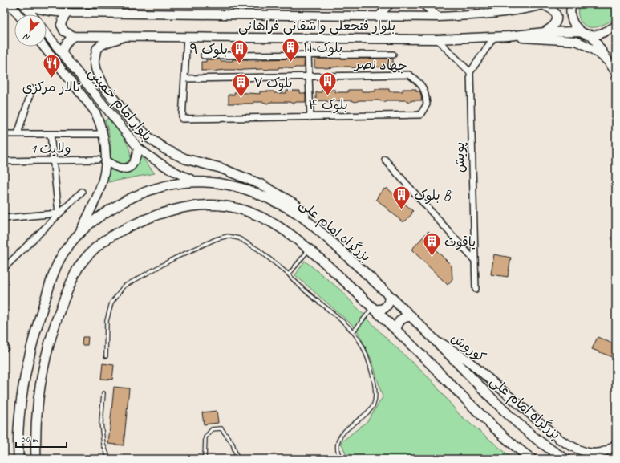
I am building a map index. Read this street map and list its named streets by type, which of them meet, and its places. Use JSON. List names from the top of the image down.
{
  "streets": {
    "highway": ["بزرگراه امام علی"],
    "main road": ["بلوار فتحعلی واشقانی فراهانی", "بلوار امام خمینی", "کوروش"],
    "street": ["جهاد نصر", "ولایت 1", "پویش"]
  },
  "crossings": [
    ["بلوار فتحعلی واشقانی فراهانی", "جهاد نصر"],
    ["بلوار امام خمینی", "ولایت 1"],
    ["بلوار امام خمینی", "بزرگراه امام علی"],
    ["بزرگراه امام علی", "کوروش"]
  ],
  "places": {
    "building": [
      "بلوک ۱۱",
      "بلوک ۹",
      "بلوک ۴",
      "بلوک ۷",
      "بلوک B",
      "یاقوت"
    ],
    "restaurant": ["تالار مرکزی"]
  },
  "scale_bar": "50 m",
  "north": "bottom left"
}
